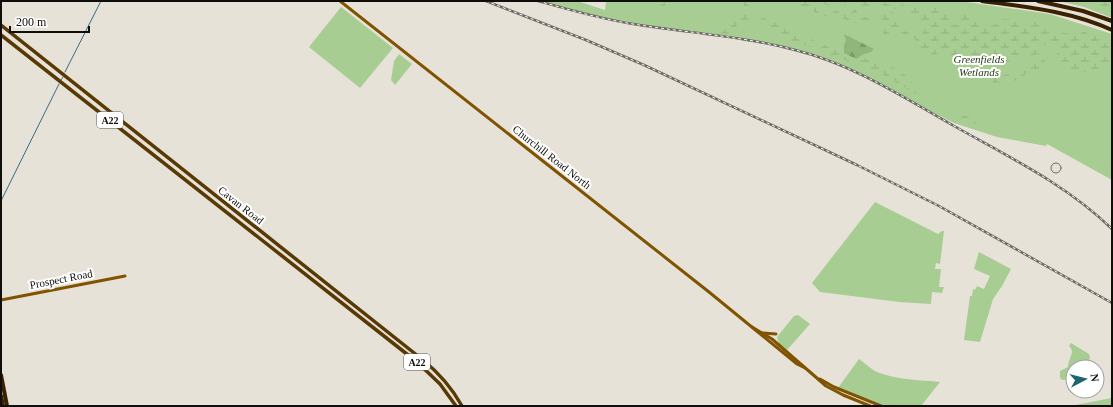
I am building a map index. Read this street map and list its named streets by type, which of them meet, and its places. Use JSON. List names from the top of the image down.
{
  "streets": {
    "main road": ["A22", "Cavan Road"],
    "street": ["Churchill Road North", "Prospect Road"]
  },
  "parks": ["Greenfields Wetlands"],
  "scale_bar": "200 m",
  "north": "right"
}
